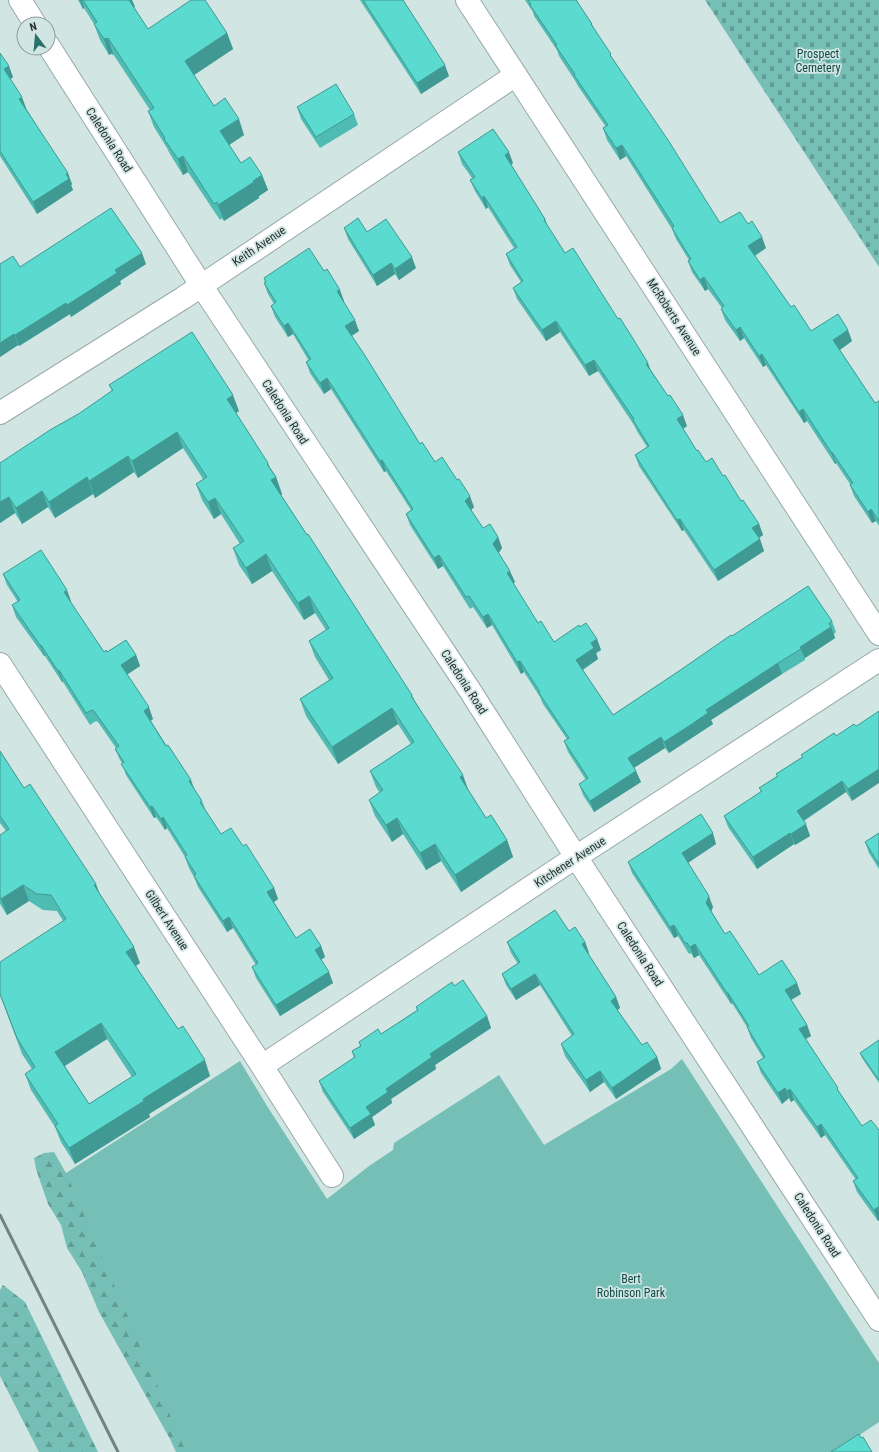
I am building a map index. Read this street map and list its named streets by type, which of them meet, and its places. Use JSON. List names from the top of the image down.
{
  "streets": {
    "street": [
      "Caledonia Road",
      "Keith Avenue",
      "McRoberts Avenue",
      "Kitchener Avenue",
      "Gilbert Avenue"
    ]
  },
  "crossings": [
    ["Caledonia Road", "Keith Avenue"],
    ["Caledonia Road", "Kitchener Avenue"],
    ["Keith Avenue", "McRoberts Avenue"],
    ["Kitchener Avenue", "Gilbert Avenue"]
  ],
  "parks": ["Prospect Cemetery", "Bert Robinson Park"],
  "north": "top"
}
